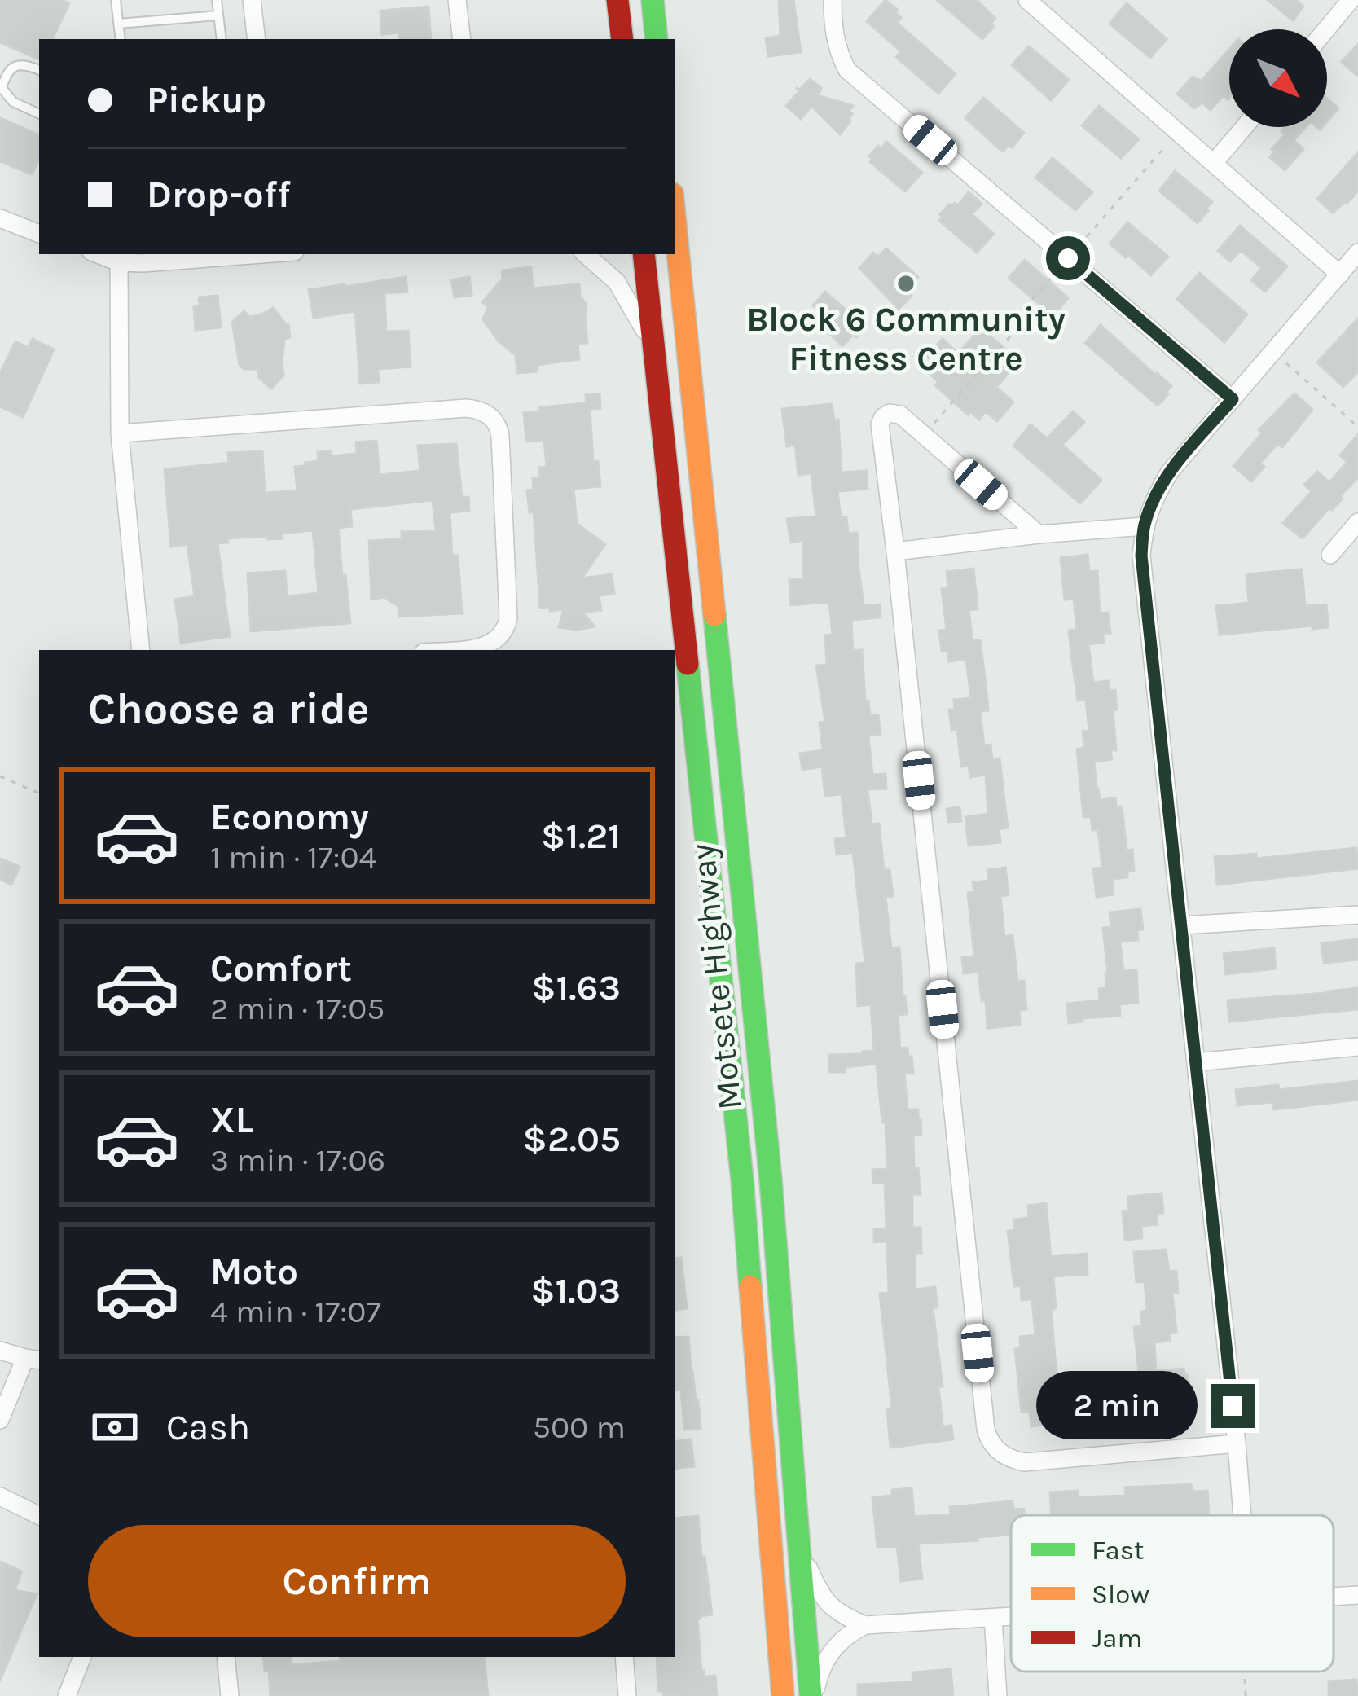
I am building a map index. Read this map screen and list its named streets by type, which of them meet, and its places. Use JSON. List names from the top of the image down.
{
  "streets": {
    "highway": ["Motsete Highway"]
  },
  "places": ["Block 6 Community Fitness Centre"],
  "legend": ["Fast", "Slow", "Jam"],
  "north": "bottom right",
  "page": {
    "banner": ["Pickup", "Drop-off"],
    "heading": "Choose a ride",
    "list": [
      {
        "name": "Economy",
        "note": "1 min · 17:04",
        "value": "$1.21"
      },
      {
        "name": "Comfort",
        "note": "2 min · 17:05",
        "value": "$1.63"
      },
      {
        "name": "XL",
        "note": "3 min · 17:06",
        "value": "$2.05"
      },
      {
        "name": "Moto",
        "note": "4 min · 17:07",
        "value": "$1.03"
      }
    ],
    "bubble": "2 min",
    "pay": ["Cash", "500 m"],
    "buttons": "Confirm"
  }
}
